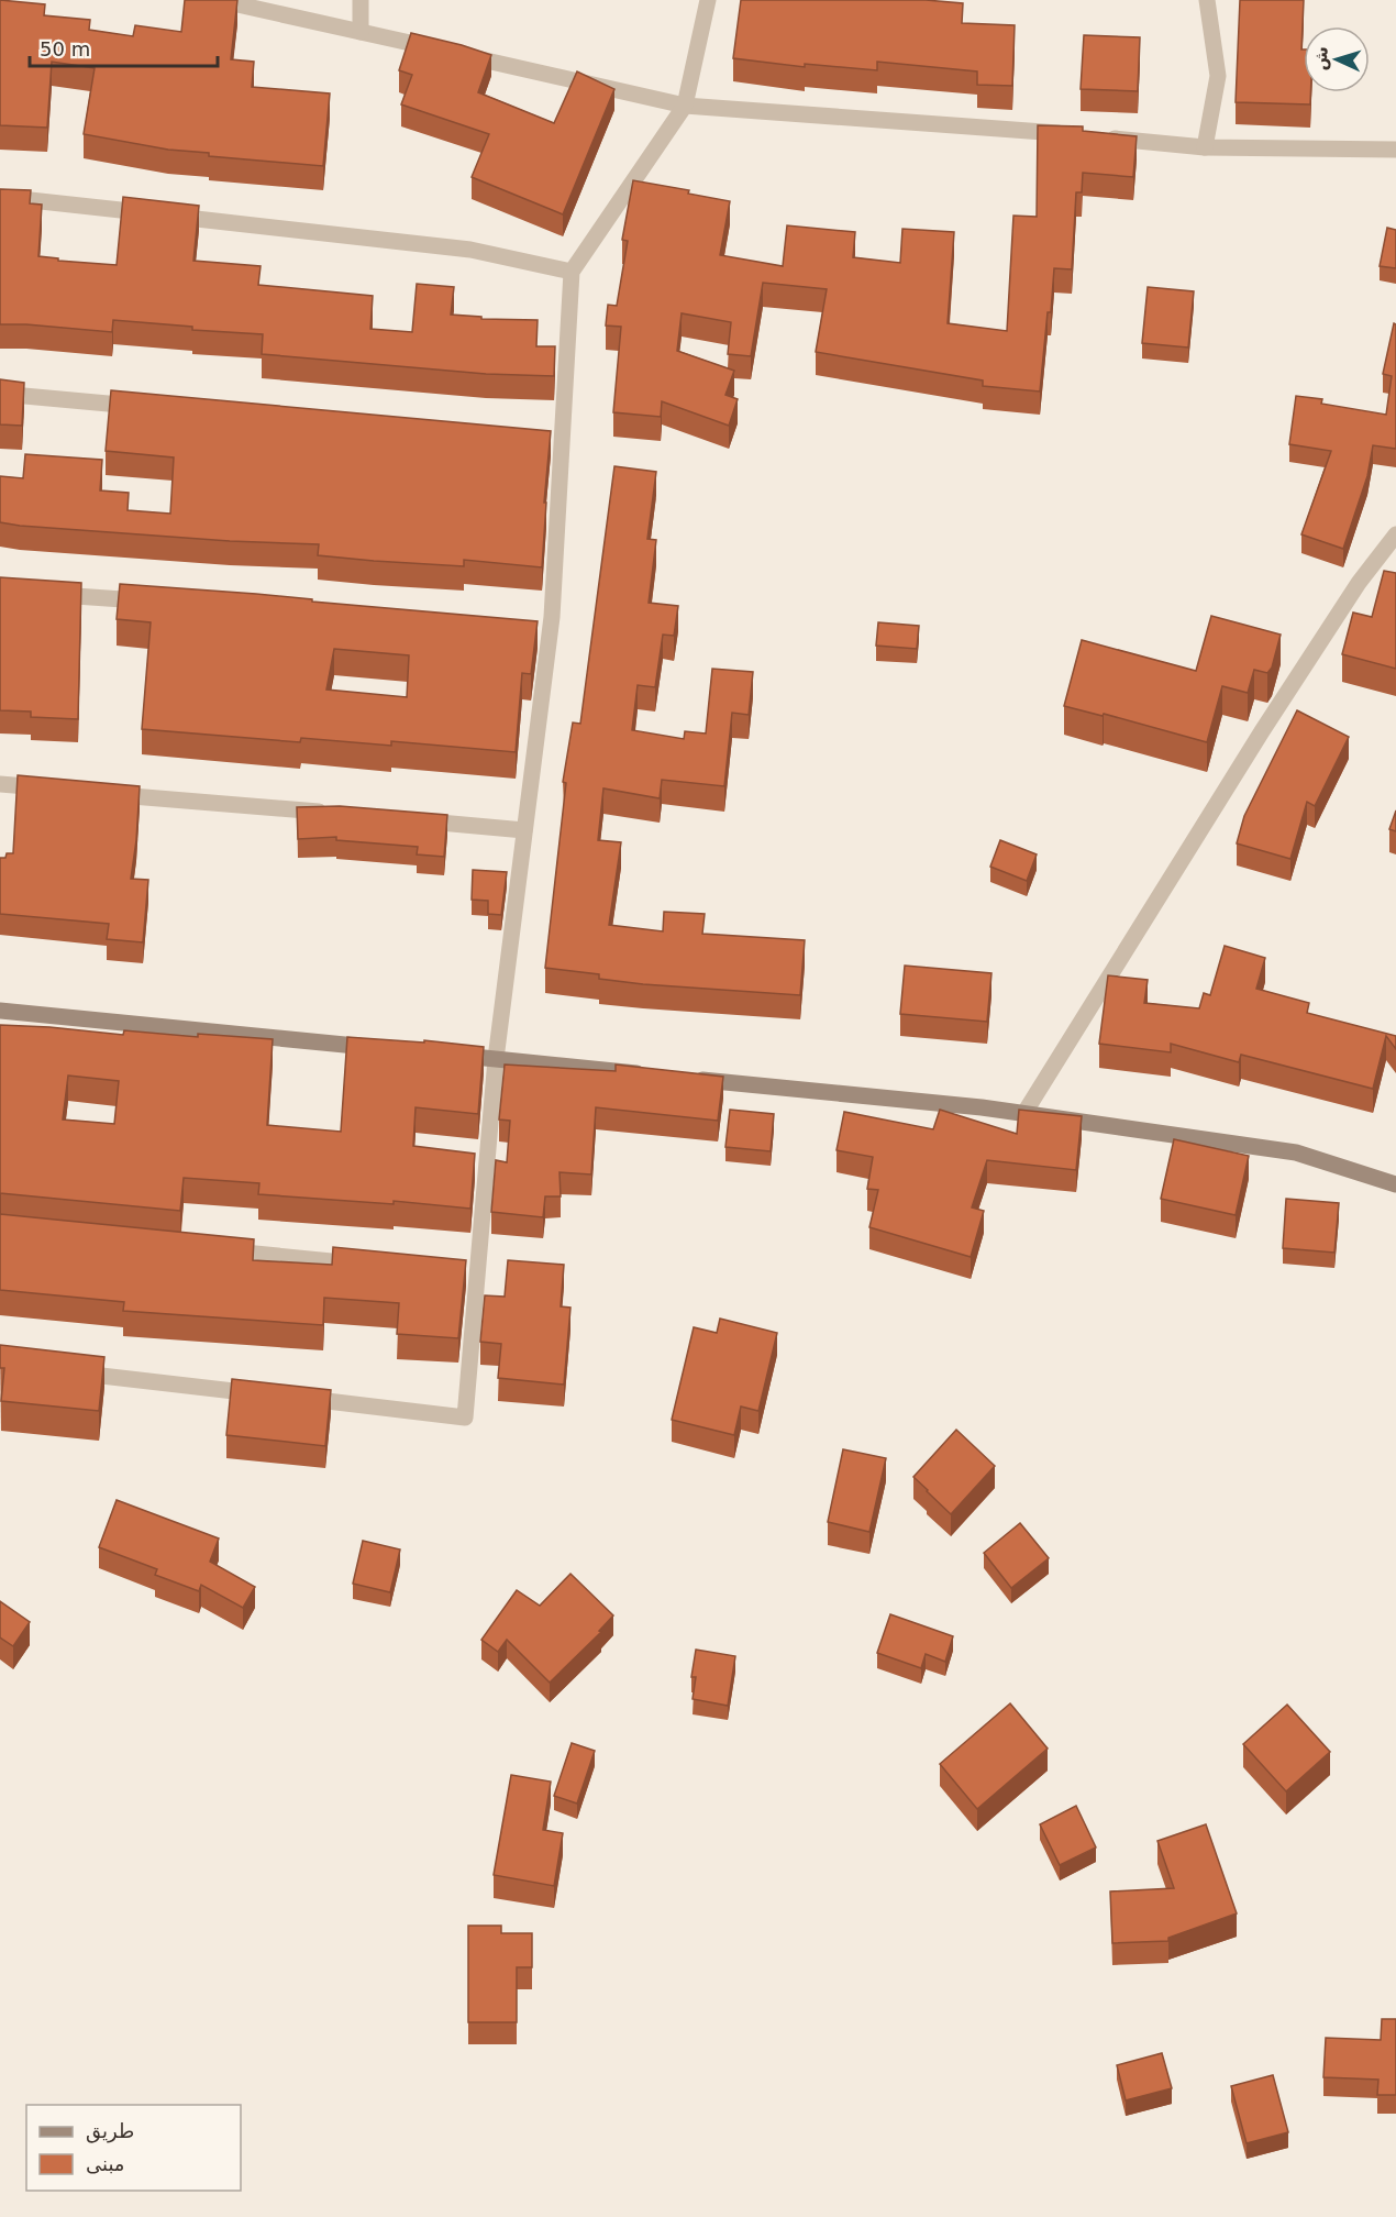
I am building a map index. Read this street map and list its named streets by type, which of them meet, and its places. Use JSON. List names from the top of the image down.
{
  "legend": ["طريق", "مبنى"],
  "scale_bar": "50 m",
  "north": "left"
}
